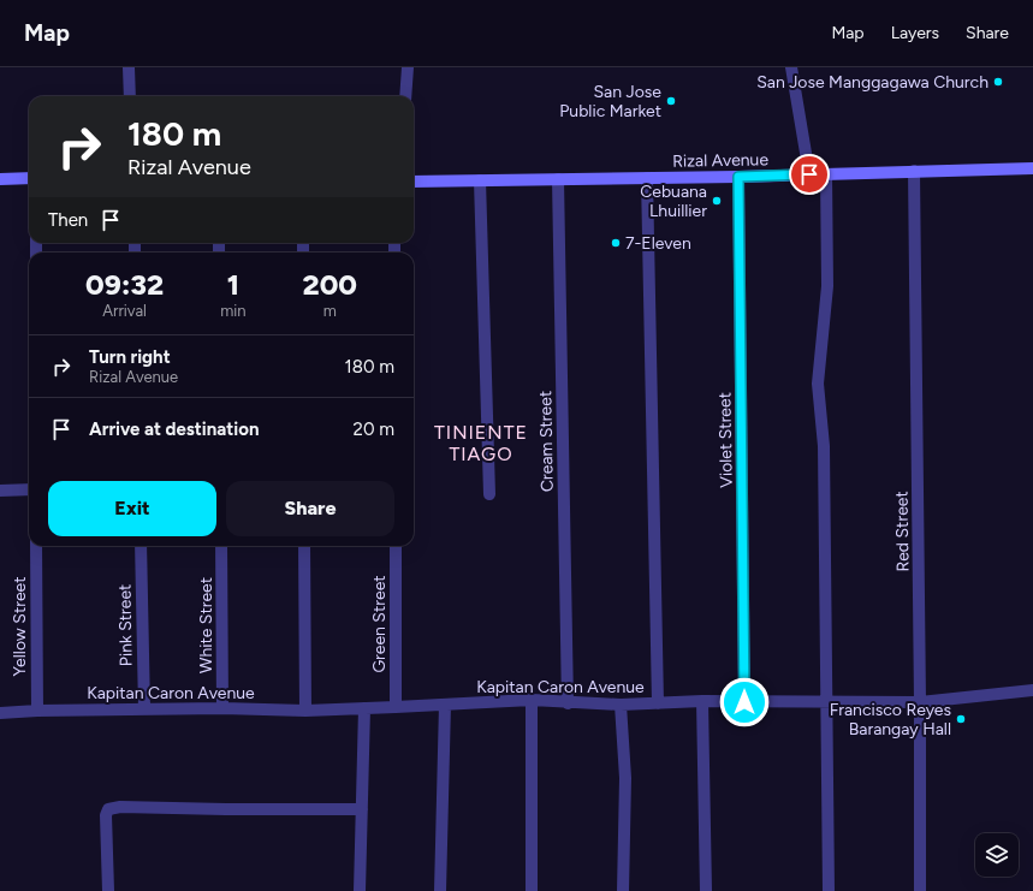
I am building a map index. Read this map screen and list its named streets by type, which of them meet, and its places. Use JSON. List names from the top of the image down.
{
  "streets": {
    "main road": ["Rizal Avenue"],
    "street": [
      "Violet Street",
      "Cream Street",
      "Red Street",
      "Green Street",
      "Pink Street",
      "White Street",
      "Yellow Street",
      "Kapitan Caron Avenue"
    ]
  },
  "crossings": [
    ["Rizal Avenue", "Violet Street"],
    ["Rizal Avenue", "Cream Street"],
    ["Rizal Avenue", "Red Street"],
    ["Violet Street", "Kapitan Caron Avenue"],
    ["Cream Street", "Kapitan Caron Avenue"],
    ["Red Street", "Kapitan Caron Avenue"],
    ["Green Street", "Kapitan Caron Avenue"],
    ["Pink Street", "Kapitan Caron Avenue"],
    ["White Street", "Kapitan Caron Avenue"],
    ["Yellow Street", "Kapitan Caron Avenue"]
  ],
  "districts": ["TINIENTE TIAGO"],
  "places": [
    "San Jose Manggagawa Church",
    "San Jose Public Market",
    "Cebuana Lhuillier",
    "7-Eleven",
    "Francisco Reyes Barangay Hall"
  ],
  "page": {
    "header": "Map",
    "nav": ["Map", "Layers", "Share"],
    "turn": ["180 m", "Rizal Avenue"],
    "then": "Then",
    "eta": [
      "09:32",
      "Arrival",
      "1",
      "min",
      "200",
      "m"
    ],
    "list": [
      {
        "name": "Turn right",
        "note": "Rizal Avenue",
        "value": "180 m"
      },
      {
        "name": "Arrive at destination",
        "value": "20 m"
      }
    ],
    "buttons": ["Exit", "Share"]
  }
}
